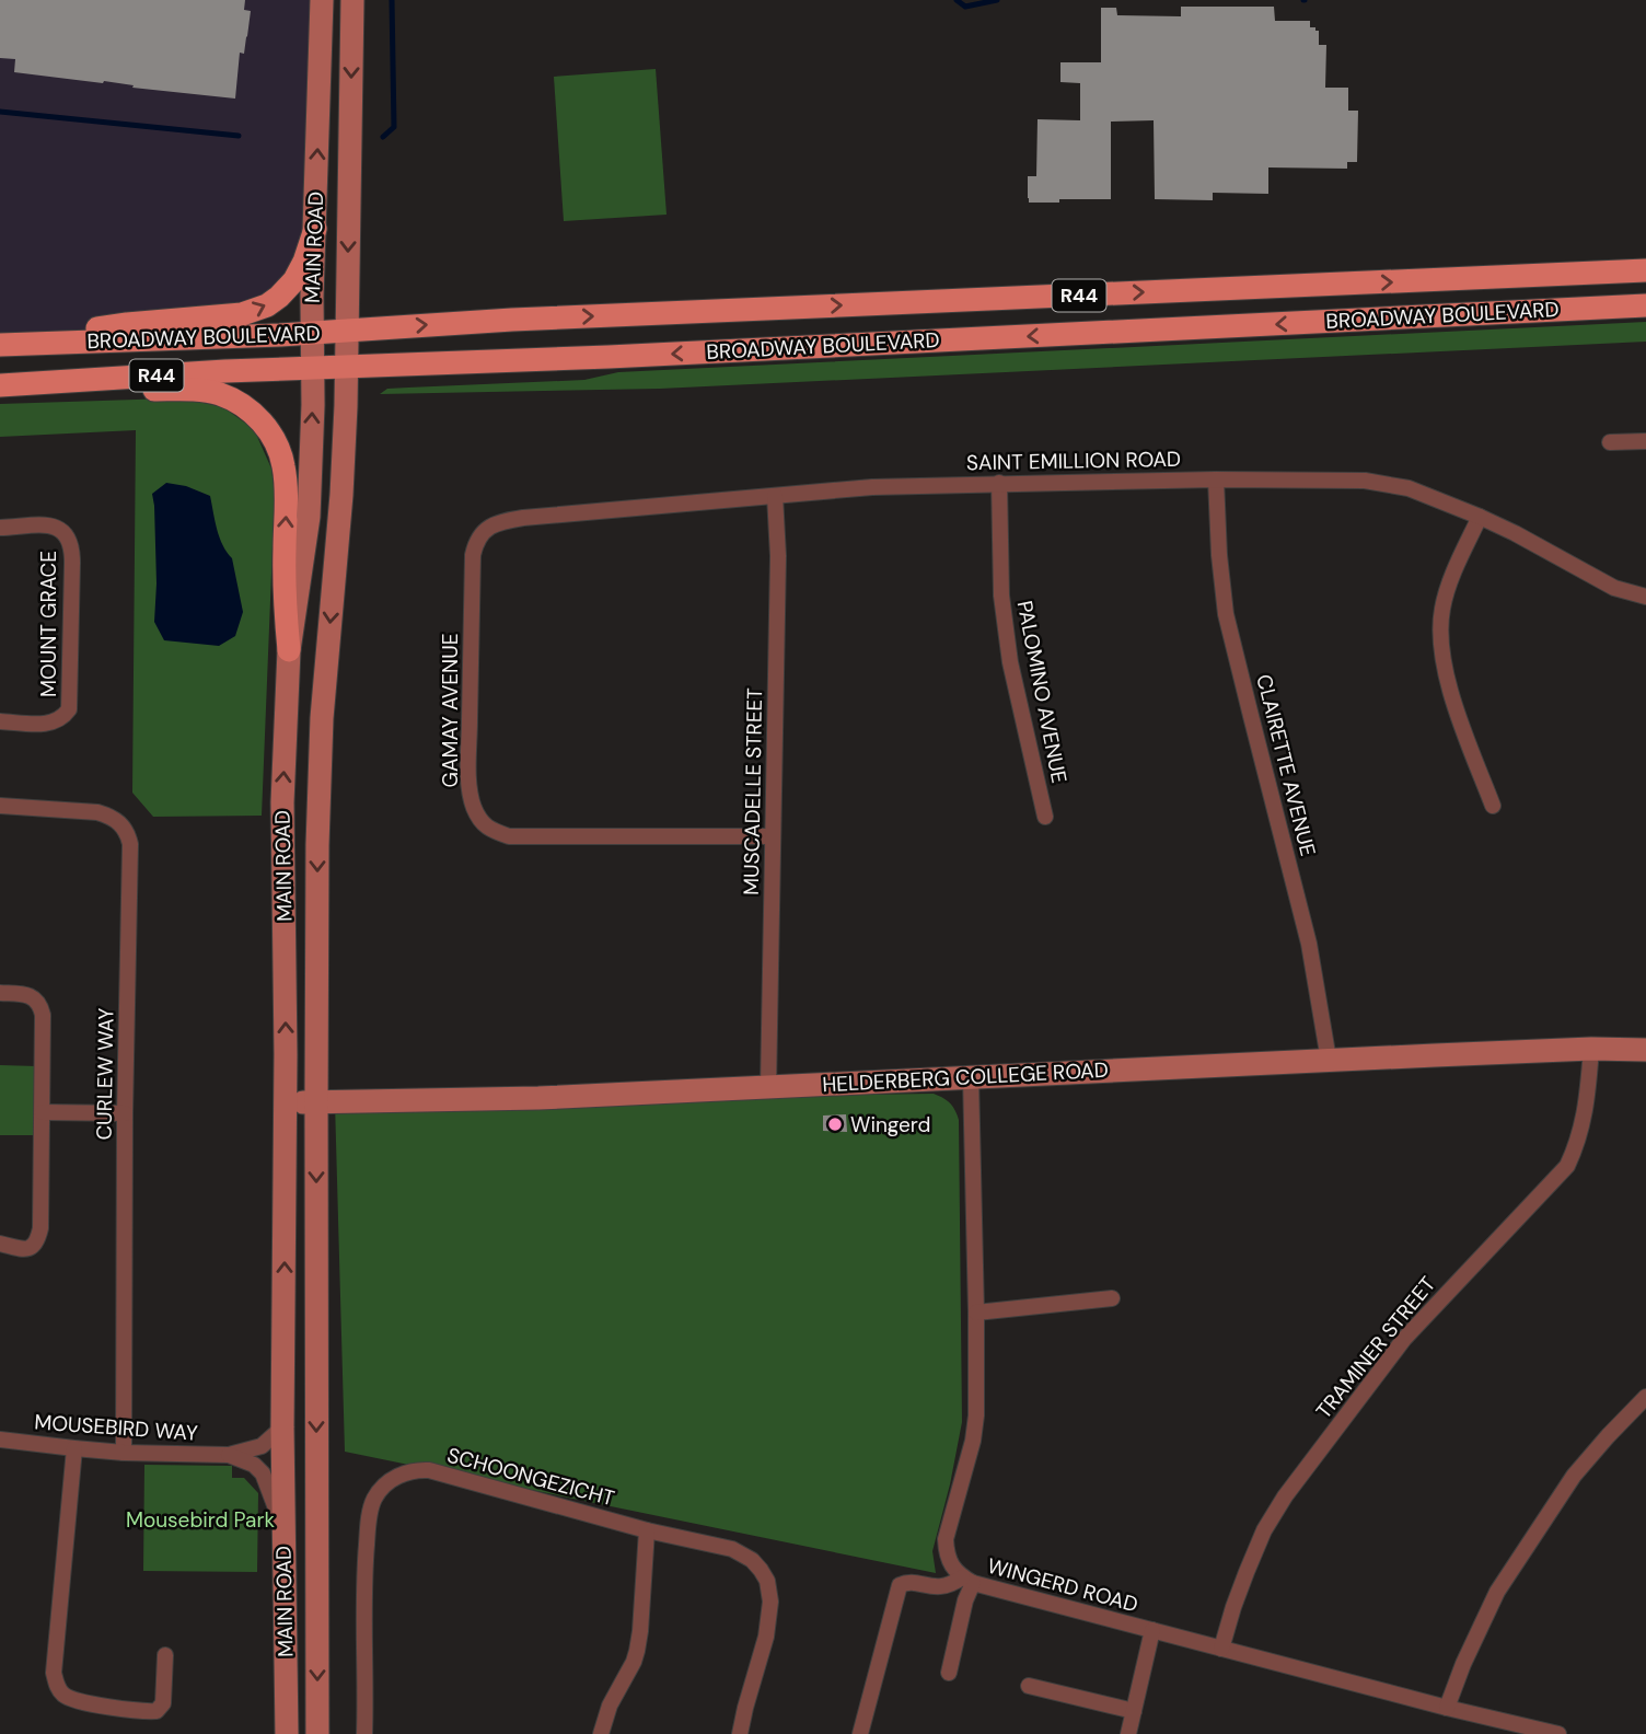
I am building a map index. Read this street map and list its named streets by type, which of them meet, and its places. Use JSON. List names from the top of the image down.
{
  "streets": {
    "main road": [
      "MAIN ROAD",
      "R44",
      "BROADWAY BOULEVARD",
      "HELDERBERG COLLEGE ROAD"
    ],
    "street": [
      "SAINT EMILLION ROAD",
      "MOUNT GRACE",
      "PALOMINO AVENUE",
      "GAMAY AVENUE",
      "CLAIRETTE AVENUE",
      "MUSCADELLE STREET",
      "CURLEW WAY",
      "TRAMINER STREET",
      "MOUSEBIRD WAY",
      "SCHOONGEZICHT",
      "WINGERD ROAD"
    ]
  },
  "crossings": [
    ["MAIN ROAD", "BROADWAY BOULEVARD"],
    ["MAIN ROAD", "HELDERBERG COLLEGE ROAD"],
    ["MAIN ROAD", "MOUSEBIRD WAY"],
    ["SAINT EMILLION ROAD", "PALOMINO AVENUE"],
    ["SAINT EMILLION ROAD", "GAMAY AVENUE"],
    ["SAINT EMILLION ROAD", "CLAIRETTE AVENUE"],
    ["SAINT EMILLION ROAD", "MUSCADELLE STREET"],
    ["GAMAY AVENUE", "MUSCADELLE STREET"],
    ["CLAIRETTE AVENUE", "HELDERBERG COLLEGE ROAD"],
    ["MUSCADELLE STREET", "HELDERBERG COLLEGE ROAD"],
    ["CURLEW WAY", "MOUSEBIRD WAY"],
    ["HELDERBERG COLLEGE ROAD", "TRAMINER STREET"],
    ["HELDERBERG COLLEGE ROAD", "WINGERD ROAD"],
    ["TRAMINER STREET", "WINGERD ROAD"]
  ],
  "parks": ["Mousebird Park"],
  "places": ["Wingerd"]
}
